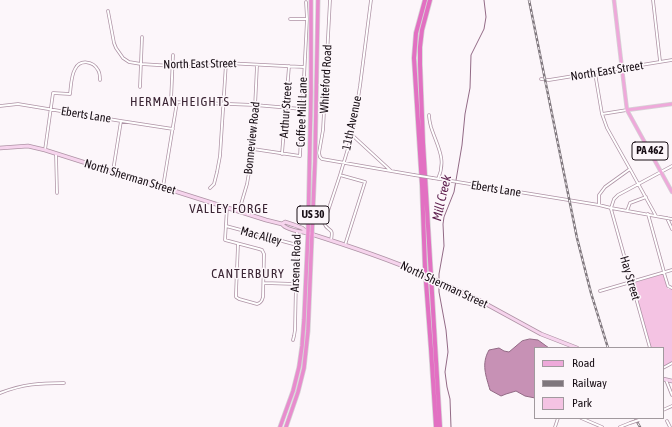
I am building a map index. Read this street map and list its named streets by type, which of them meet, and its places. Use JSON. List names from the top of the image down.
{
  "streets": {
    "highway": ["US 30", "Arsenal Road"],
    "main road": ["PA 462", "North Sherman Street"],
    "street": [
      "North East Street",
      "Whiteford Road",
      "Arthur Street",
      "Coffee Mill Lane",
      "Eberts Lane",
      "11th Avenue",
      "Bonneview Road",
      "Mac Alley",
      "Hay Street"
    ]
  },
  "crossings": [
    ["North East Street", "Arthur Street"],
    ["North East Street", "Coffee Mill Lane"],
    ["North East Street", "Bonneview Road"],
    ["Whiteford Road", "Eberts Lane"],
    ["Arthur Street", "Coffee Mill Lane"],
    ["Eberts Lane", "11th Avenue"],
    ["Eberts Lane", "Hay Street"],
    ["11th Avenue", "North Sherman Street"],
    ["Bonneview Road", "North Sherman Street"],
    ["North Sherman Street", "Arsenal Road"],
    ["Mac Alley", "Arsenal Road"]
  ],
  "districts": ["HERMAN HEIGHTS", "VALLEY FORGE", "CANTERBURY"],
  "water": ["Mill Creek"],
  "legend": ["Road", "Railway", "Park"]
}
